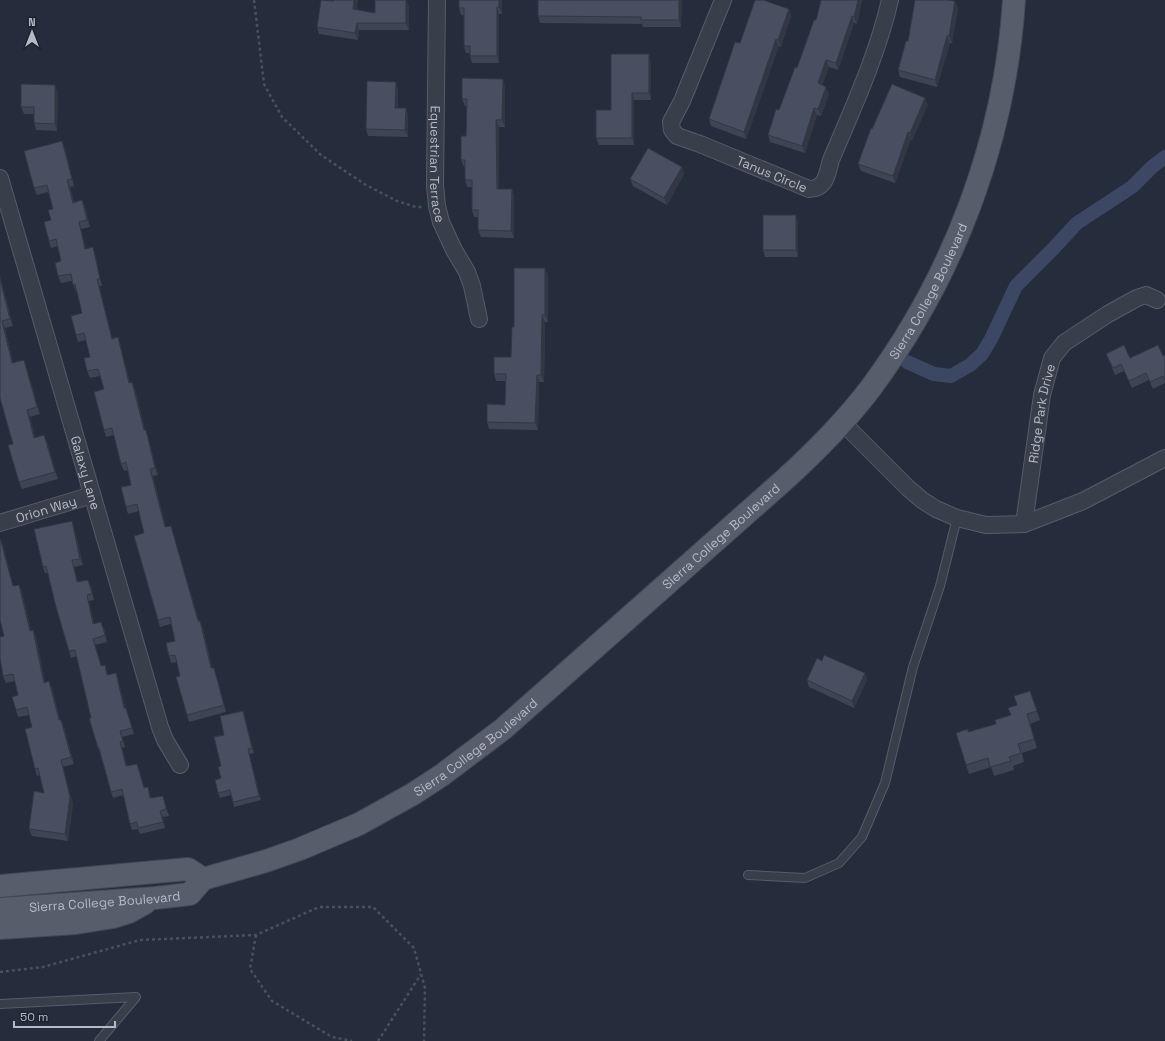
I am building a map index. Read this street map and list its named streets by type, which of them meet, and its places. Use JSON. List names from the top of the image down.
{
  "streets": {
    "main road": ["Sierra College Boulevard"],
    "street": [
      "Equestrian Terrace",
      "Tanus Circle",
      "Ridge Park Drive",
      "Galaxy Lane",
      "Orion Way"
    ]
  },
  "crossings": [
    ["Galaxy Lane", "Orion Way"]
  ],
  "scale_bar": "50 m",
  "north": "top"
}
